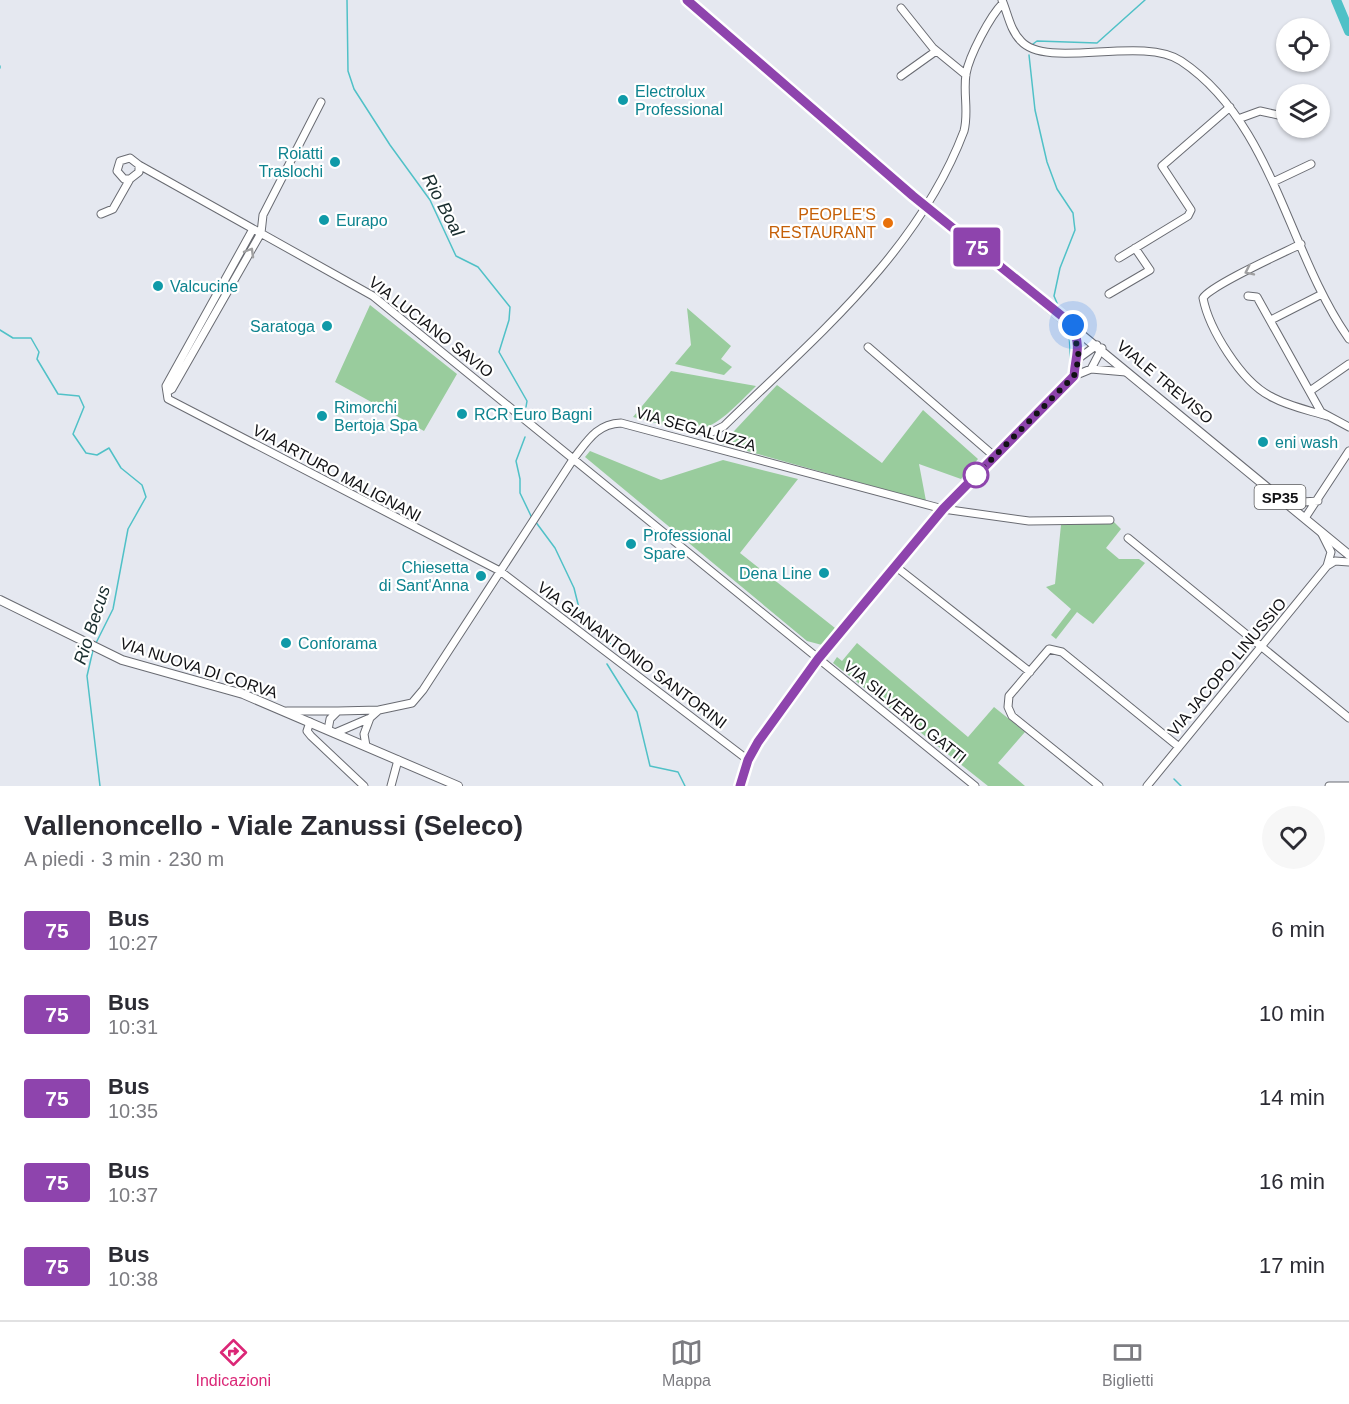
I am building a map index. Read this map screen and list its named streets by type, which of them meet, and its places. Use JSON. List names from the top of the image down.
{
  "streets": {
    "main road": ["VIALE TREVISO", "SP35", "VIA NUOVA DI CORVA"],
    "street": [
      "VIA LUCIANO SAVIO",
      "VIA SEGALUZZA",
      "VIA ARTURO MALIGNANI",
      "VIA GIANANTONIO SANTORINI",
      "VIA JACOPO LINUSSIO",
      "VIA SILVERIO GATTI"
    ]
  },
  "crossings": [
    ["VIA LUCIANO SAVIO", "VIA SEGALUZZA"],
    ["VIA LUCIANO SAVIO", "VIA ARTURO MALIGNANI"],
    ["VIA LUCIANO SAVIO", "VIA SILVERIO GATTI"],
    ["VIA SEGALUZZA", "VIA ARTURO MALIGNANI"],
    ["VIA SEGALUZZA", "VIA GIANANTONIO SANTORINI"],
    ["VIA SEGALUZZA", "VIA NUOVA DI CORVA"],
    ["VIA ARTURO MALIGNANI", "VIA GIANANTONIO SANTORINI"]
  ],
  "water": ["Rio Boal", "Rio Becus"],
  "places": [
    "Electrolux Professional",
    "Roiatti Traslochi",
    "Eurapo",
    "PEOPLE'S RESTAURANT",
    "Valcucine",
    "Saratoga",
    "RCR Euro Bagni",
    "Rimorchi Bertoja Spa",
    "eni wash",
    "Professional Spare",
    "Dena Line",
    "Chiesetta di Sant'Anna",
    "Conforama"
  ],
  "lines": ["bus line 75"],
  "page": {
    "on_map": "75",
    "heading": ["Vallenoncello - Viale Zanussi (Seleco)", "A piedi · 3 min · 230 m"],
    "list": [
      {
        "mark": "75",
        "name": "Bus",
        "note": "10:27",
        "value": "6 min"
      },
      {
        "mark": "75",
        "name": "Bus",
        "note": "10:31",
        "value": "10 min"
      },
      {
        "mark": "75",
        "name": "Bus",
        "note": "10:35",
        "value": "14 min"
      },
      {
        "mark": "75",
        "name": "Bus",
        "note": "10:37",
        "value": "16 min"
      },
      {
        "mark": "75",
        "name": "Bus",
        "note": "10:38",
        "value": "17 min"
      }
    ],
    "tabs": ["Indicazioni", "Mappa", "Biglietti"]
  }
}
